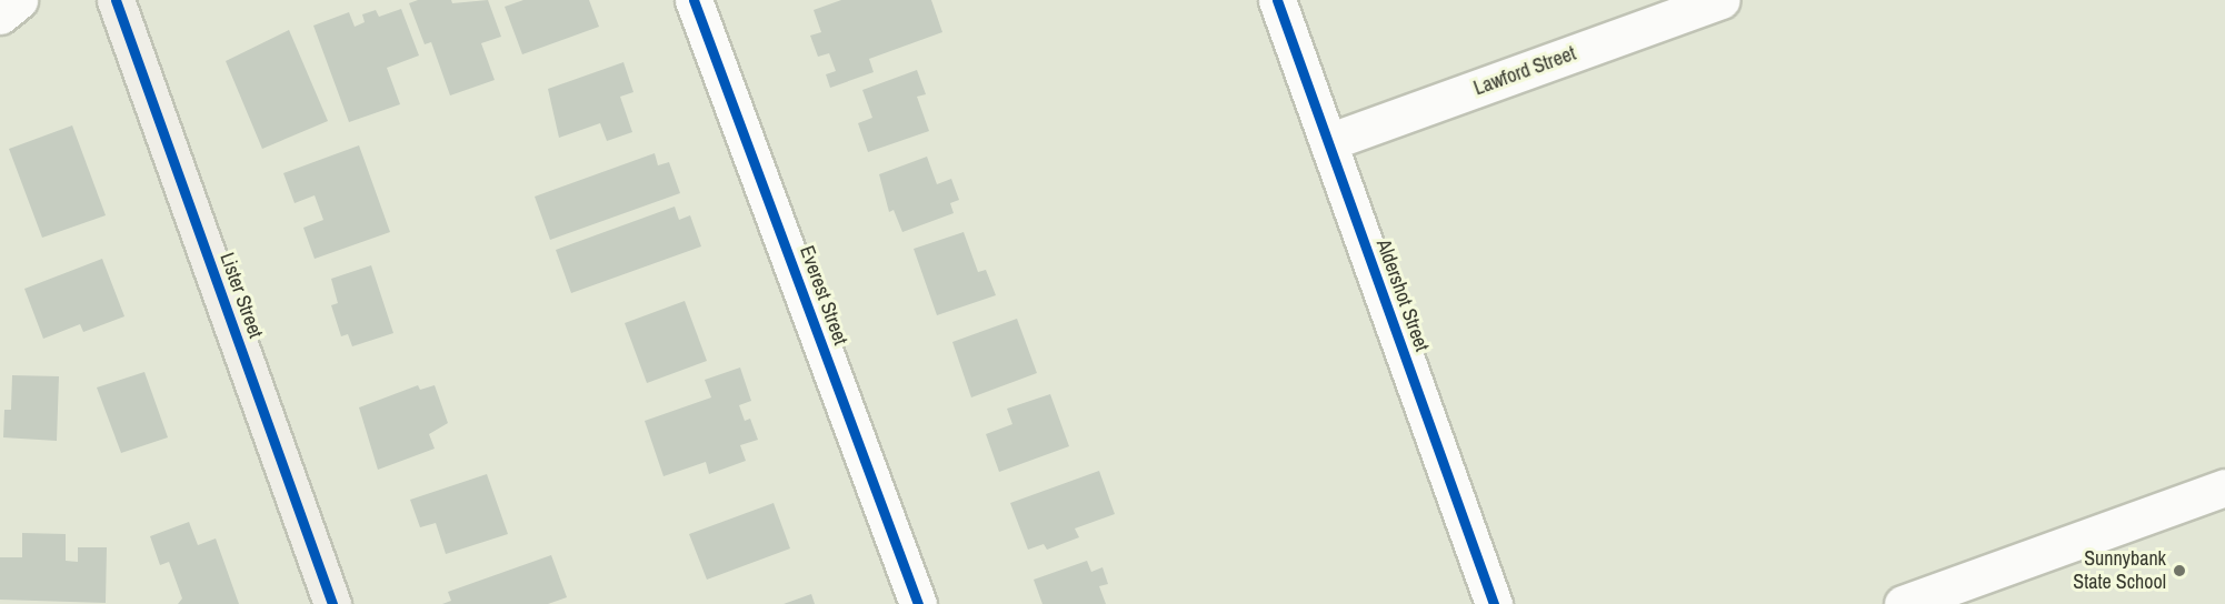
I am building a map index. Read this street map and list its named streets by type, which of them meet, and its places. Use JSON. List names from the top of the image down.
{
  "streets": {
    "street": [
      "Lawford Street",
      "Lister Street",
      "Everest Street",
      "Aldershot Street"
    ]
  },
  "crossings": [
    ["Lawford Street", "Aldershot Street"]
  ],
  "places": ["Sunnybank State School"]
}
